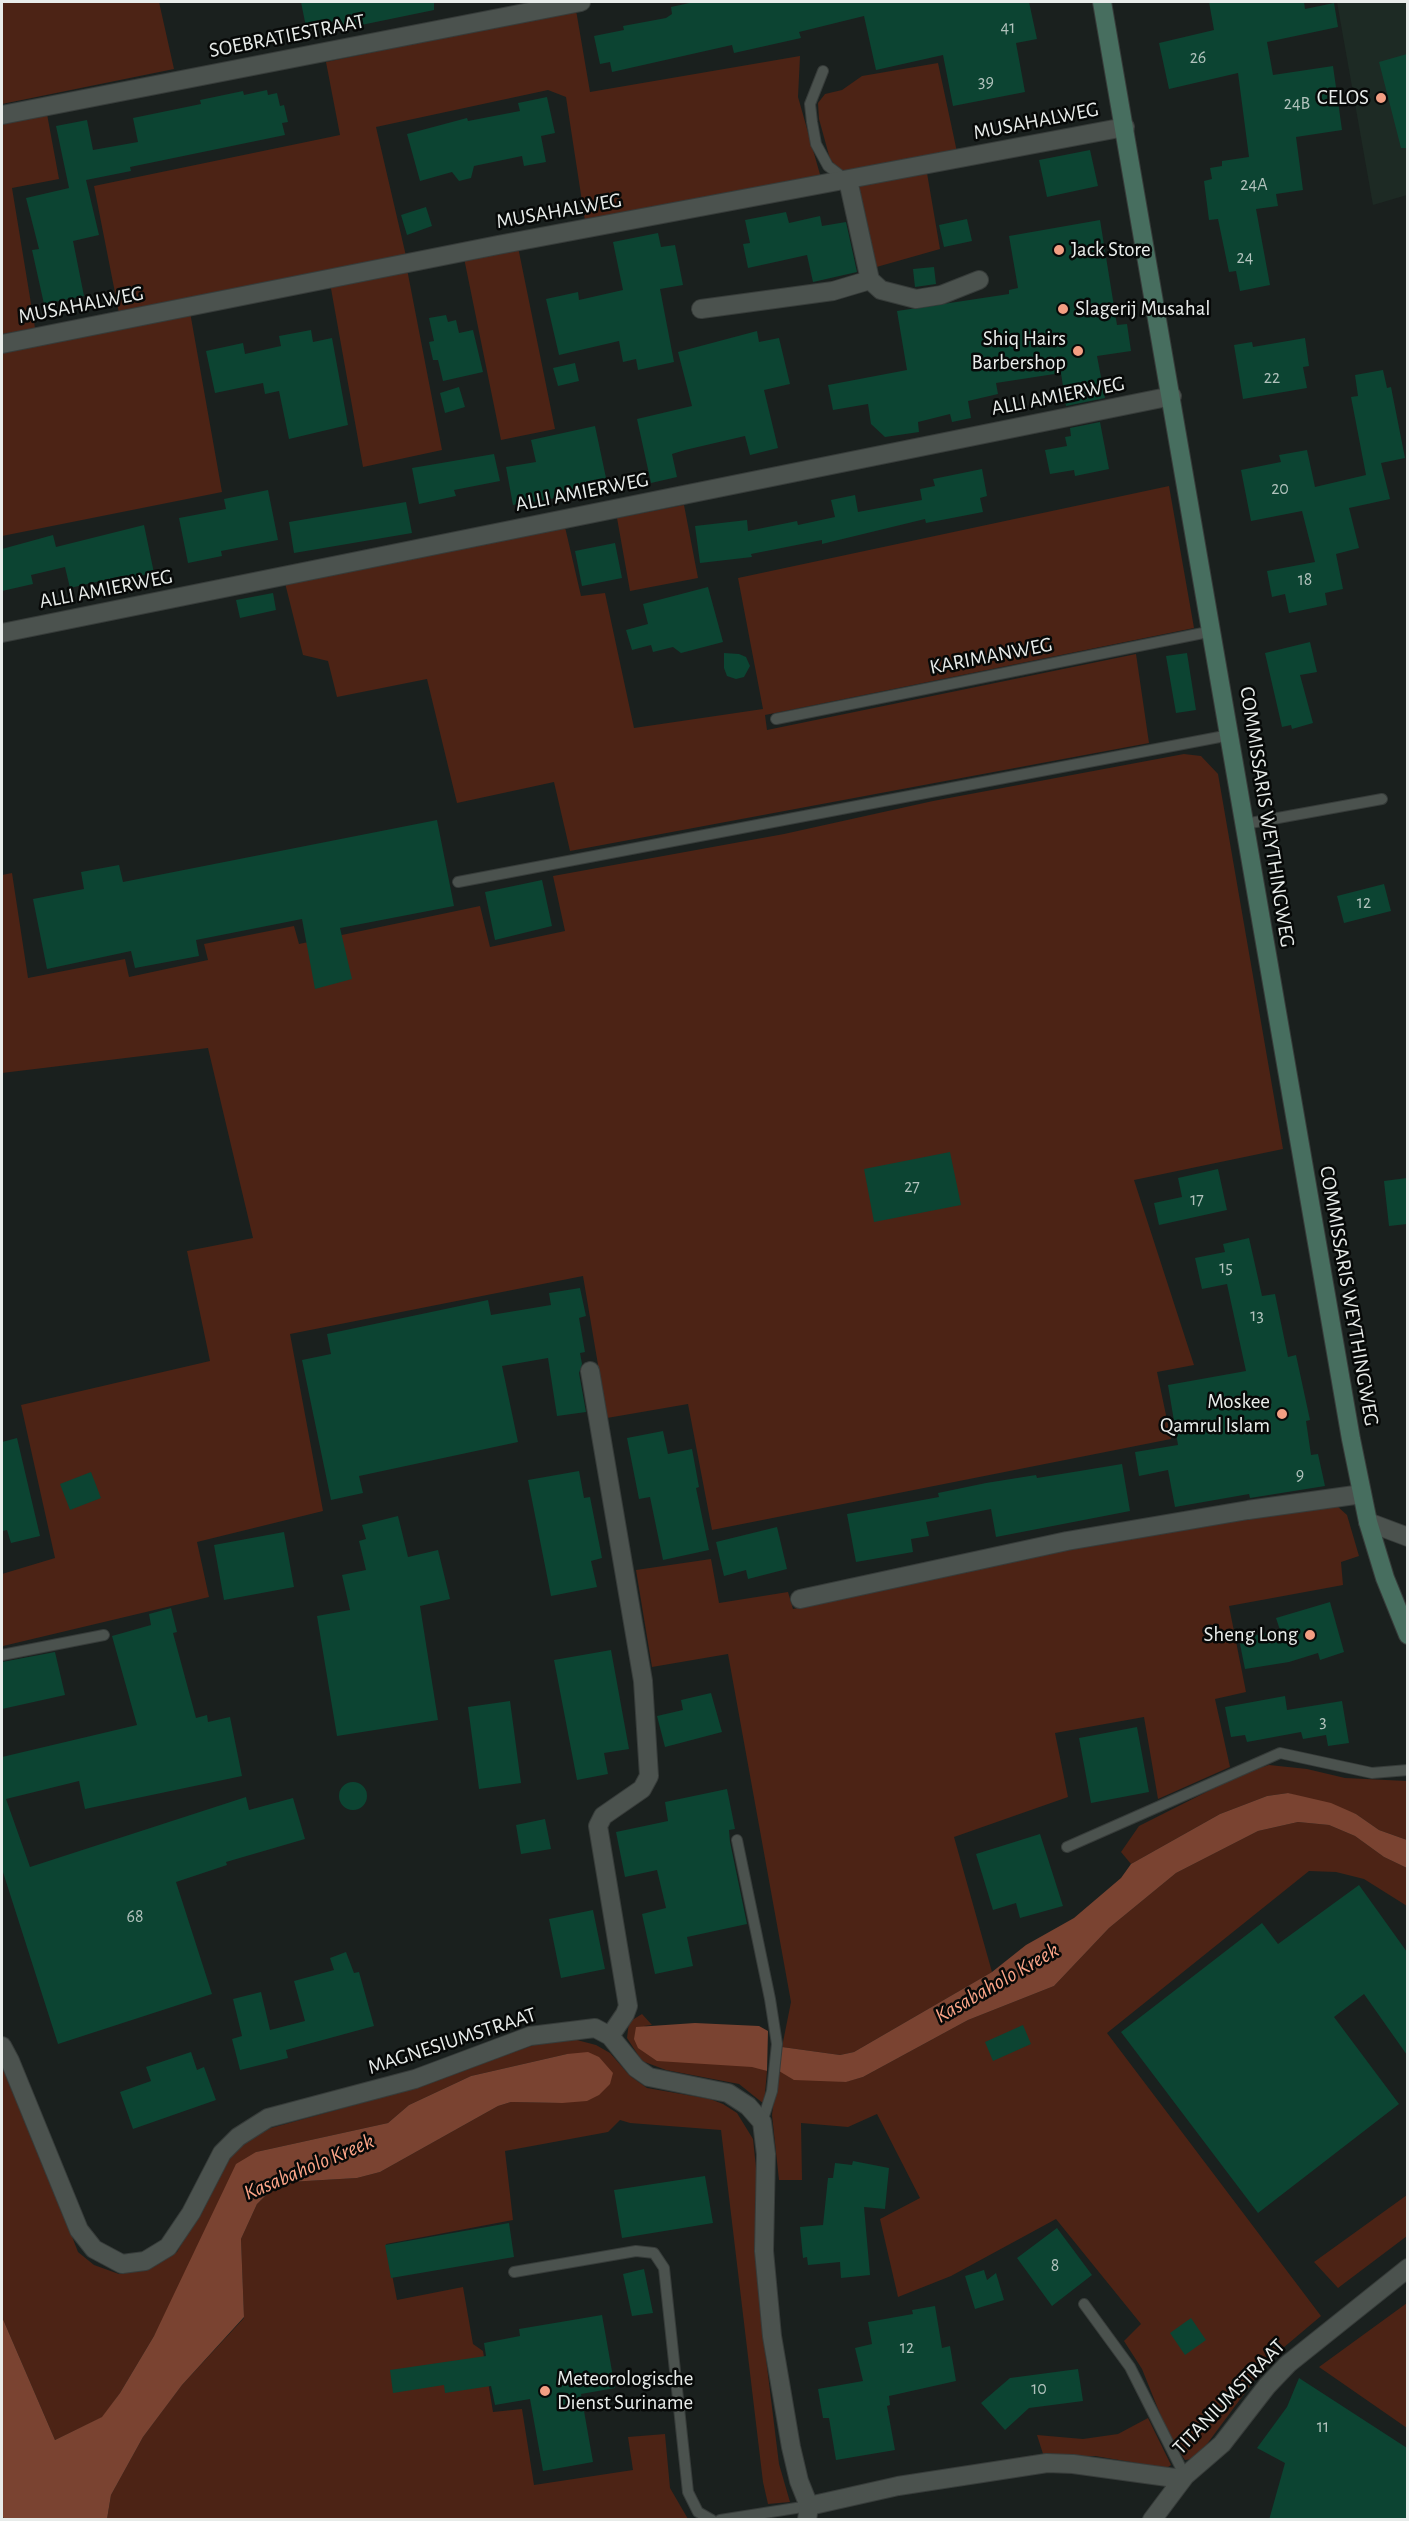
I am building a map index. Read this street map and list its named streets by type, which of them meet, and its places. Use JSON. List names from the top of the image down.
{
  "streets": {
    "main road": ["COMMISSARIS WEYTHINGWEG"],
    "street": [
      "SOEBRATIESTRAAT",
      "MUSAHALWEG",
      "ALLI AMIERWEG",
      "MAGNESIUMSTRAAT",
      "TITANIUMSTRAAT"
    ],
    "lane": ["KARIMANWEG"]
  },
  "crossings": [
    ["MUSAHALWEG", "COMMISSARIS WEYTHINGWEG"],
    ["ALLI AMIERWEG", "COMMISSARIS WEYTHINGWEG"],
    ["KARIMANWEG", "COMMISSARIS WEYTHINGWEG"]
  ],
  "water": ["Kasabaholo Kreek"],
  "places": [
    "CELOS",
    "Jack Store",
    "Slagerij Musahal",
    "Shiq Hairs Barbershop",
    "Moskee Qamrul Islam",
    "Sheng Long",
    "Meteorologische Dienst Suriname"
  ],
  "house_numbers": [
    "41",
    "26",
    "39",
    "24B",
    "24A",
    "24",
    "22",
    "20",
    "18",
    "12",
    "27",
    "17",
    "15",
    "13",
    "9",
    "3",
    "68",
    "8",
    "12",
    "10",
    "11"
  ]
}
